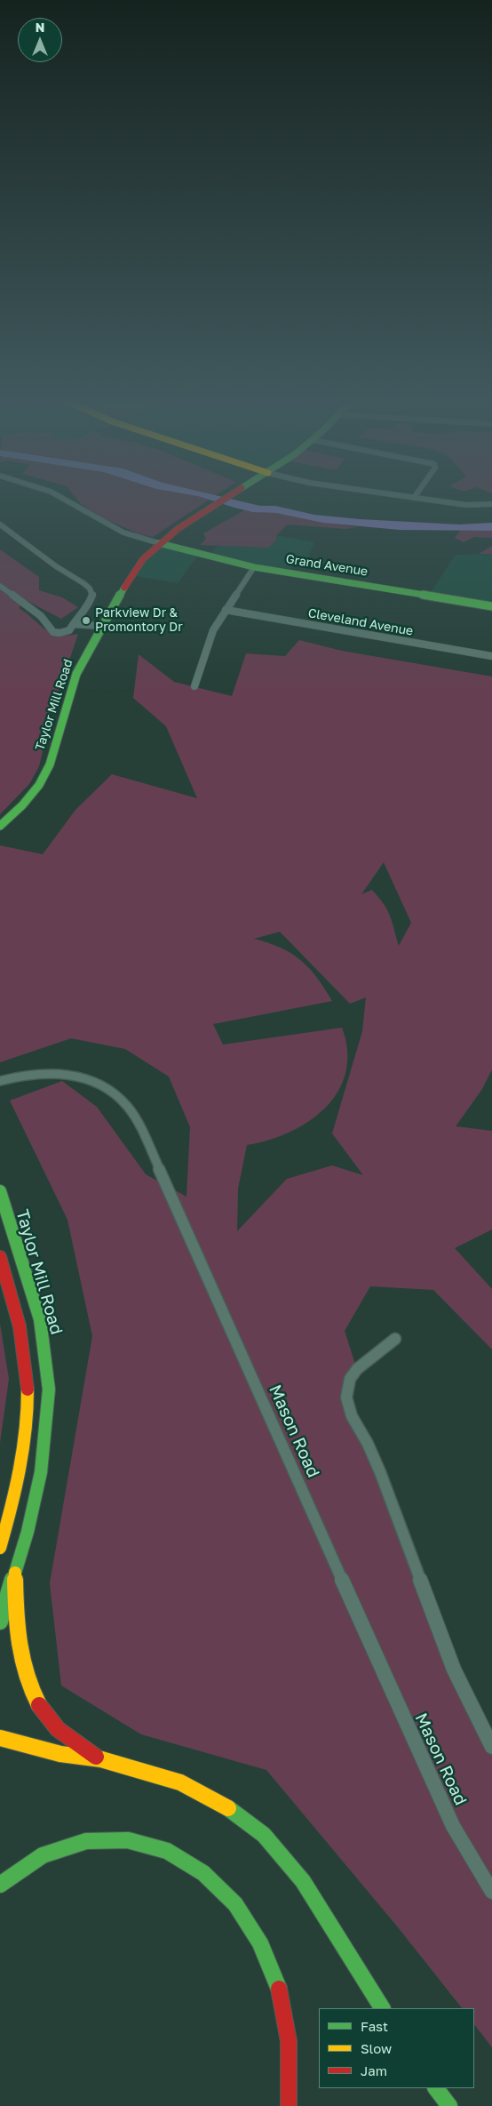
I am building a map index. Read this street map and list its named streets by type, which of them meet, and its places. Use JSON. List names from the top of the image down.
{
  "streets": {
    "main road": ["Grand Avenue", "Taylor Mill Road"],
    "street": ["Cleveland Avenue", "Mason Road"]
  },
  "crossings": [
    ["Grand Avenue", "Taylor Mill Road"]
  ],
  "places": ["Parkview Dr & Promontory Dr"],
  "legend": ["Fast", "Slow", "Jam"],
  "north": "top"
}
